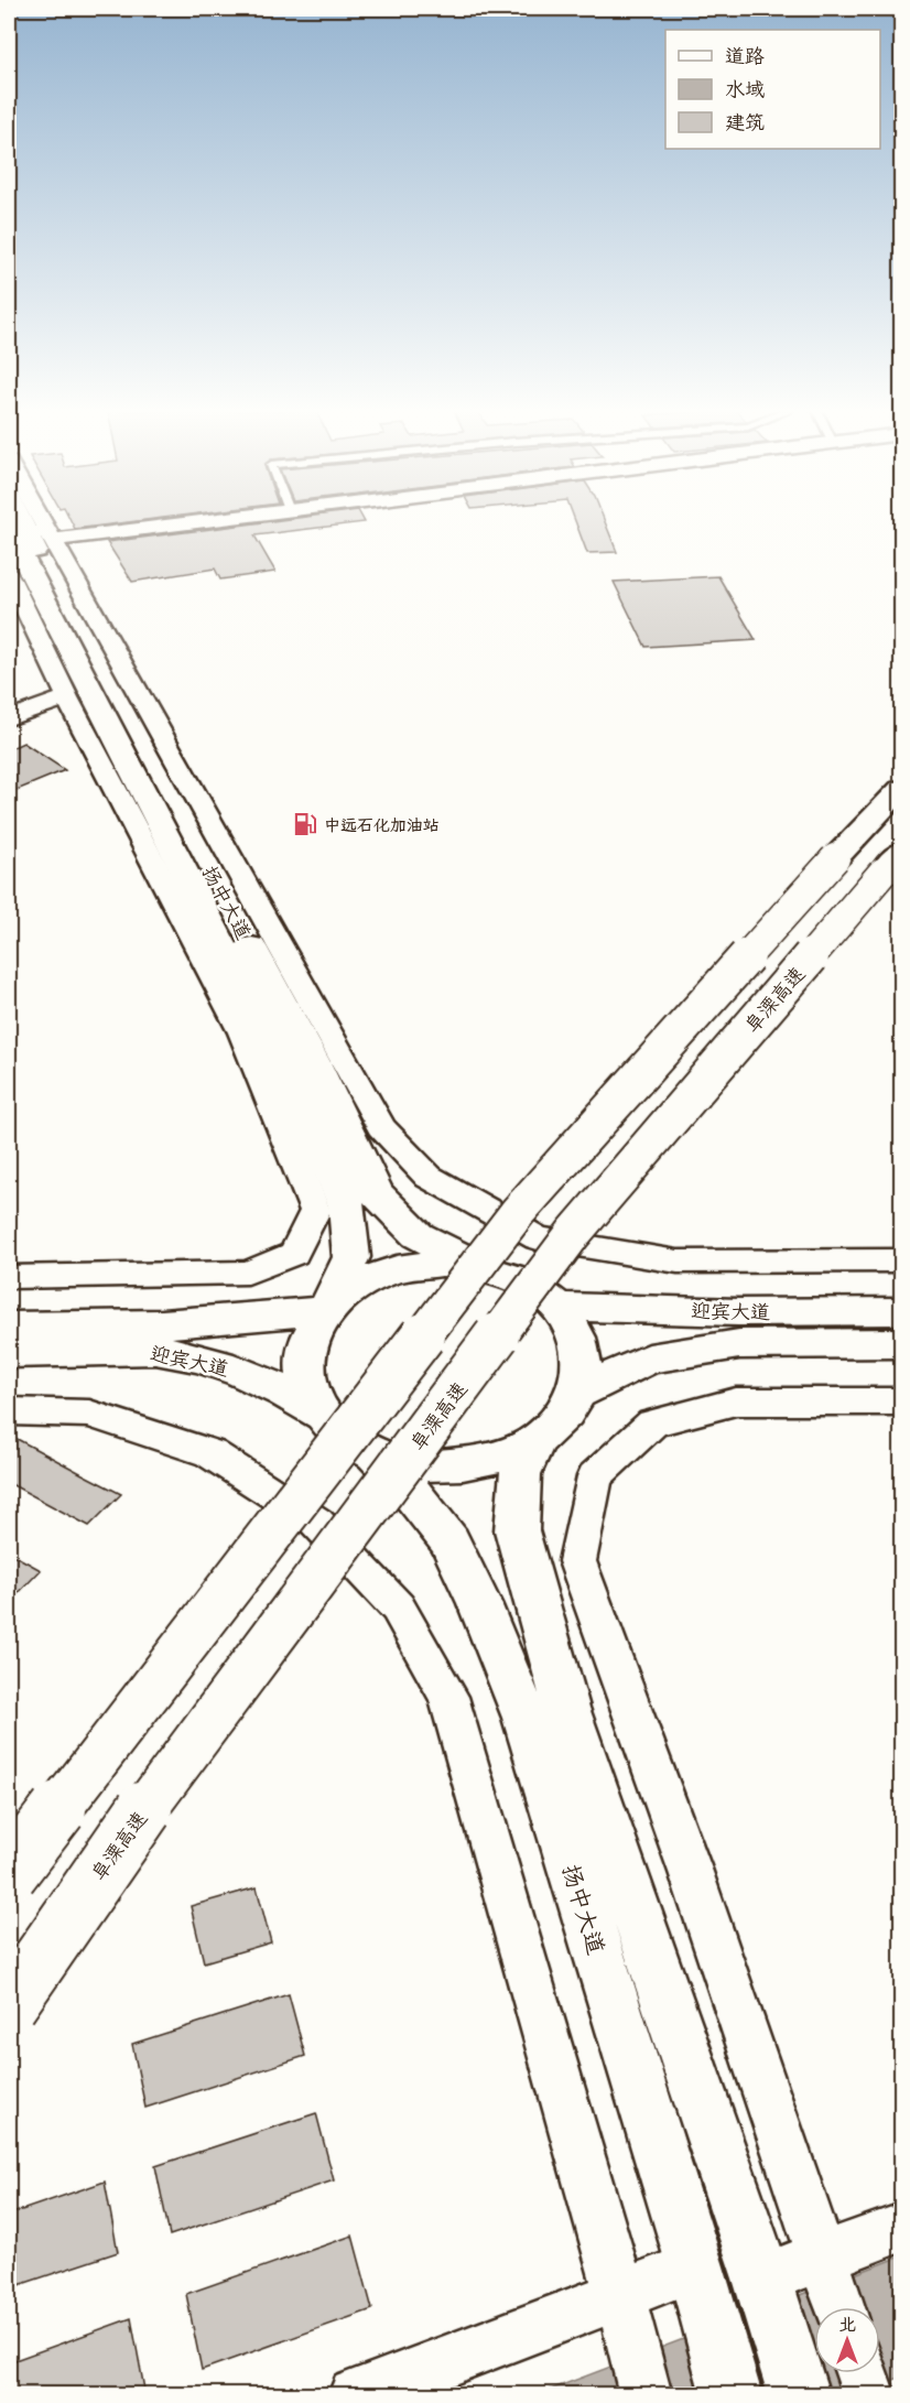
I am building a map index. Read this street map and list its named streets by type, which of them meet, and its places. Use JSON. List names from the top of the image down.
{
  "streets": {
    "main road": ["扬中大道", "阜溧高速", "迎宾大道"]
  },
  "crossings": [
    ["扬中大道", "迎宾大道"]
  ],
  "places": {
    "fuel station": ["中远石化加油站"]
  },
  "legend": ["道路", "水域", "建筑"],
  "north": "top"
}
